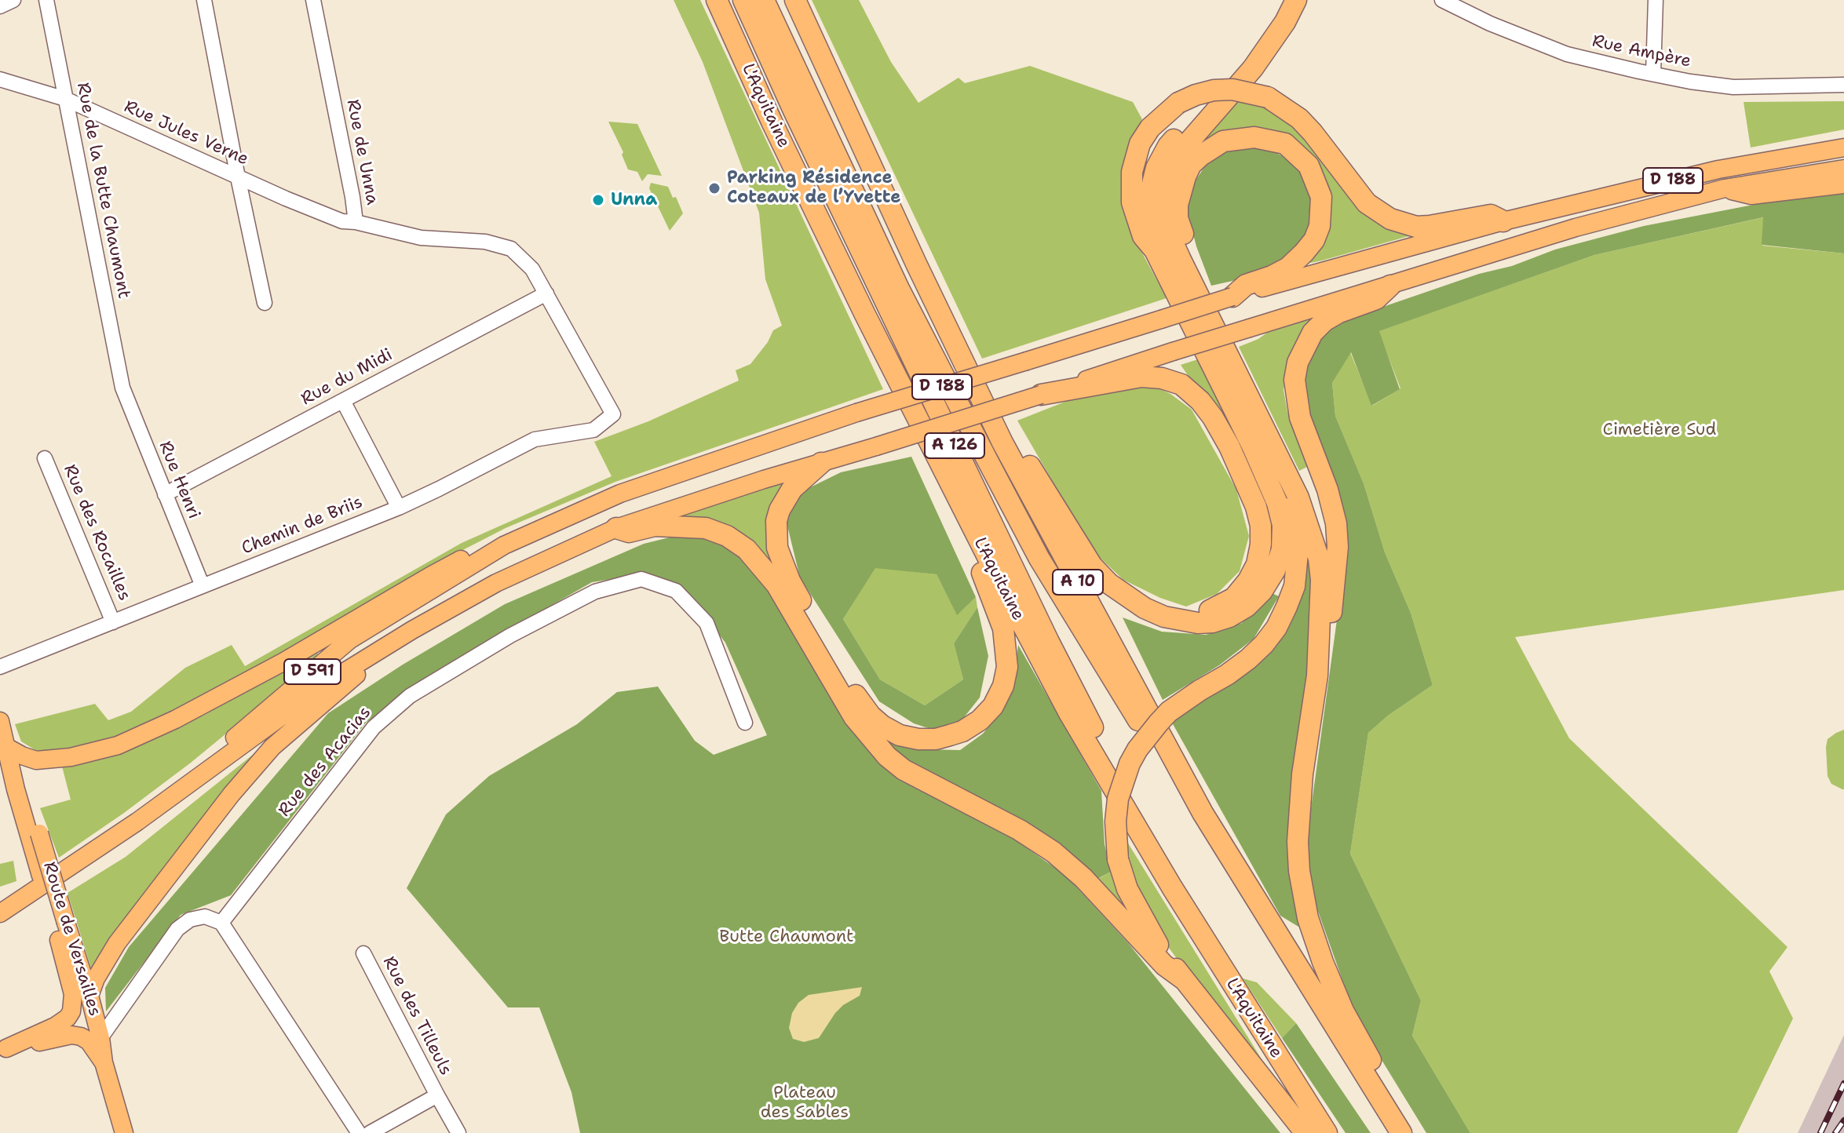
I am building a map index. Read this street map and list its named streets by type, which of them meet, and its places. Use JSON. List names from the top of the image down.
{
  "streets": {
    "highway": ["L'Aquitaine", "A 126", "A 10"],
    "main road": ["D 188", "D 591", "Route de Versailles"],
    "street": [
      "Rue Ampère",
      "Rue Jules Verne",
      "Rue de Unna",
      "Rue de la Butte Chaumont",
      "Rue du Midi",
      "Rue Henri",
      "Chemin de Briis",
      "Rue des Rocailles",
      "Rue des Acacias",
      "Rue des Tilleuls"
    ]
  },
  "crossings": [
    ["L'Aquitaine", "A 126"],
    ["Rue Jules Verne", "Rue de Unna"],
    ["Rue Jules Verne", "Rue de la Butte Chaumont"],
    ["Rue de Unna", "Rue du Midi"],
    ["Rue de Unna", "Chemin de Briis"],
    ["D 188", "D 591"],
    ["Rue de la Butte Chaumont", "Rue Henri"],
    ["Rue du Midi", "Rue Henri"],
    ["A 126", "A 10"],
    ["Rue Henri", "Chemin de Briis"],
    ["Chemin de Briis", "Rue des Rocailles"]
  ],
  "parks": ["Cimetière Sud", "Butte Chaumont", "Plateau des Sables"],
  "places": ["Parking Résidence Coteaux de l’Yvette", "Unna"]
}
